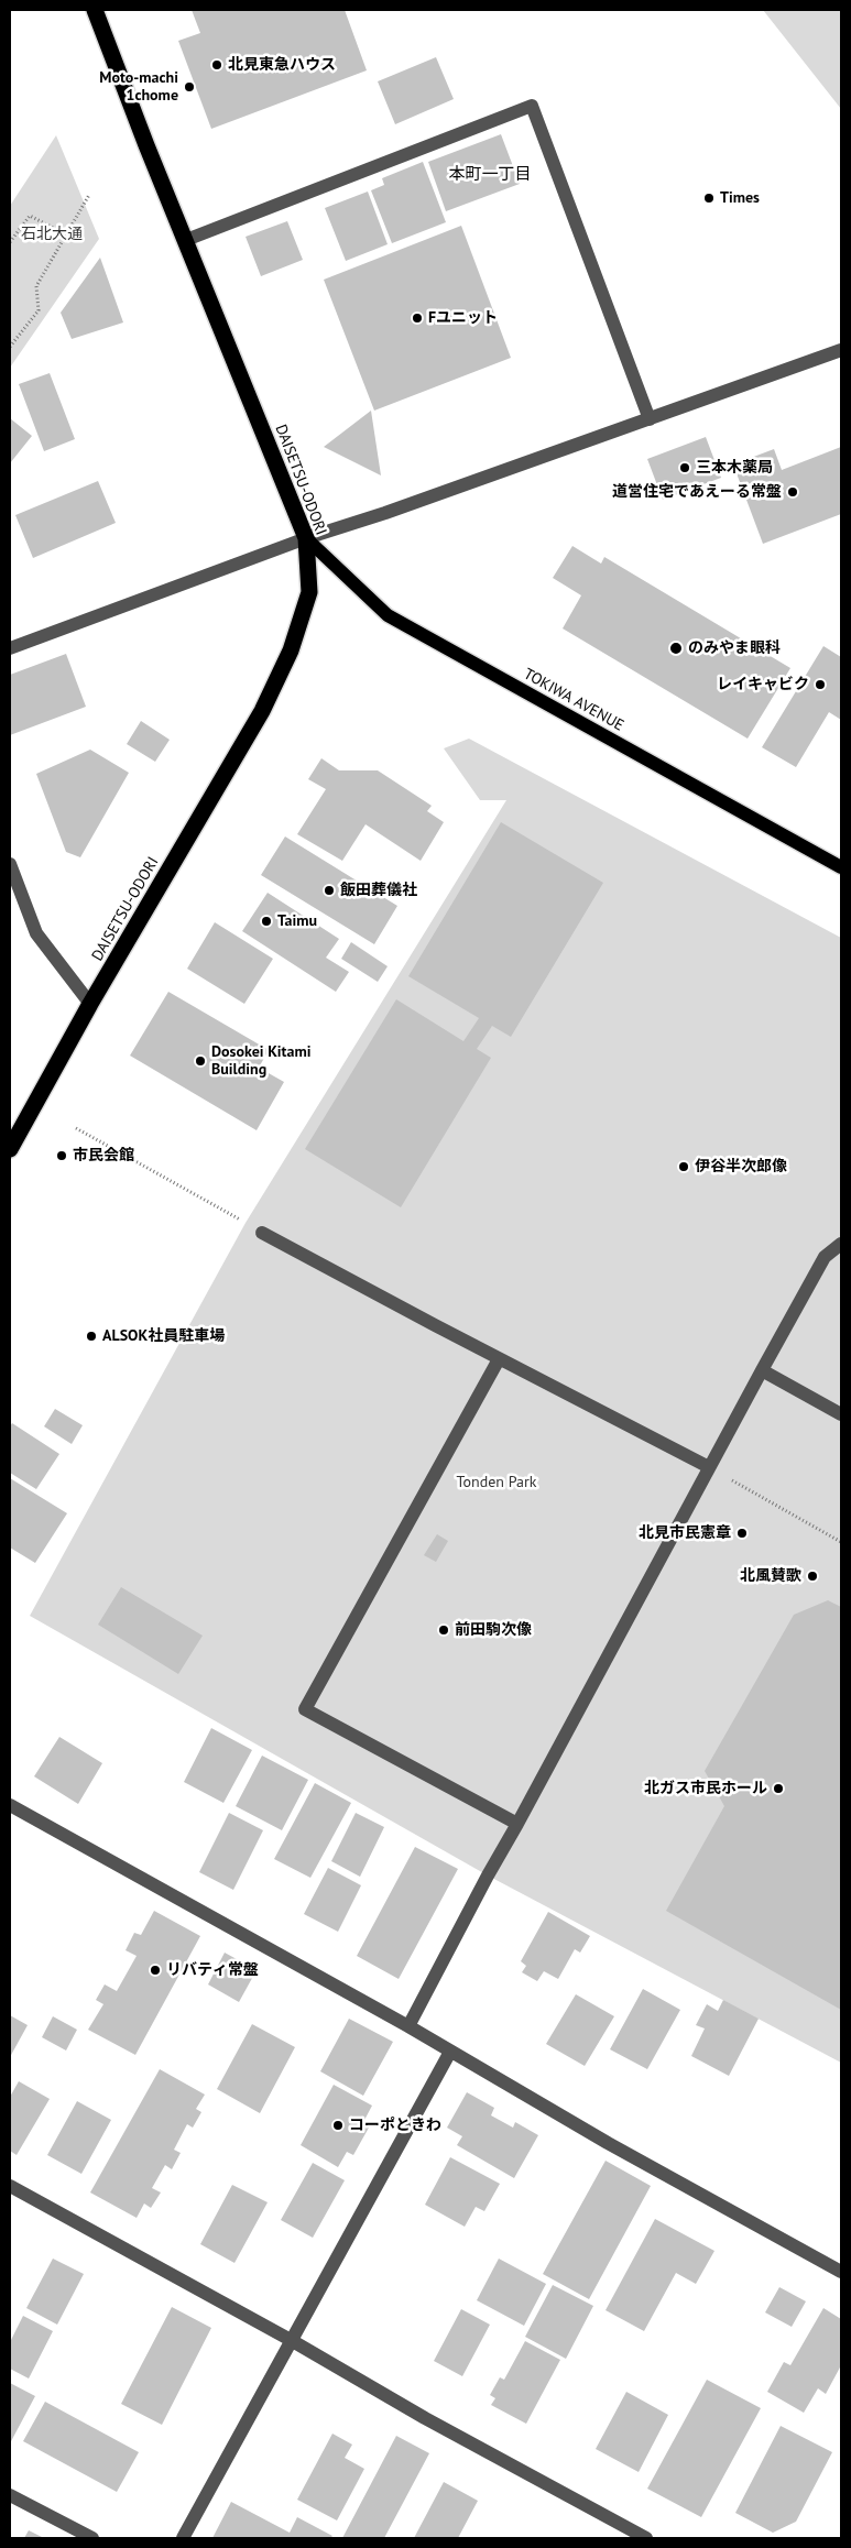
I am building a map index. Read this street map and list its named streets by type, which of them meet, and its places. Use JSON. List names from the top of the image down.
{
  "streets": {
    "highway": ["DAISETSU-ODORI"],
    "main road": ["TOKIWA AVENUE"]
  },
  "crossings": [
    ["DAISETSU-ODORI", "TOKIWA AVENUE"]
  ],
  "districts": ["本町一丁目"],
  "parks": ["石北大通", "Tonden Park"],
  "places": [
    "北見東急ハウス",
    "Moto-machi 1chome",
    "Times",
    "Fユニット",
    "三本木薬局",
    "道営住宅であえーる常盤",
    "のみやま眼科",
    "レイキャビク",
    "飯田葬儀社",
    "Taimu",
    "Dosokei Kitami Building",
    "市民会館",
    "伊谷半次郎像",
    "ALSOK社員駐車場",
    "北見市民憲章",
    "北風賛歌",
    "前田駒次像",
    "北ガス市民ホール",
    "リバティ常盤",
    "コーポときわ"
  ]
}
